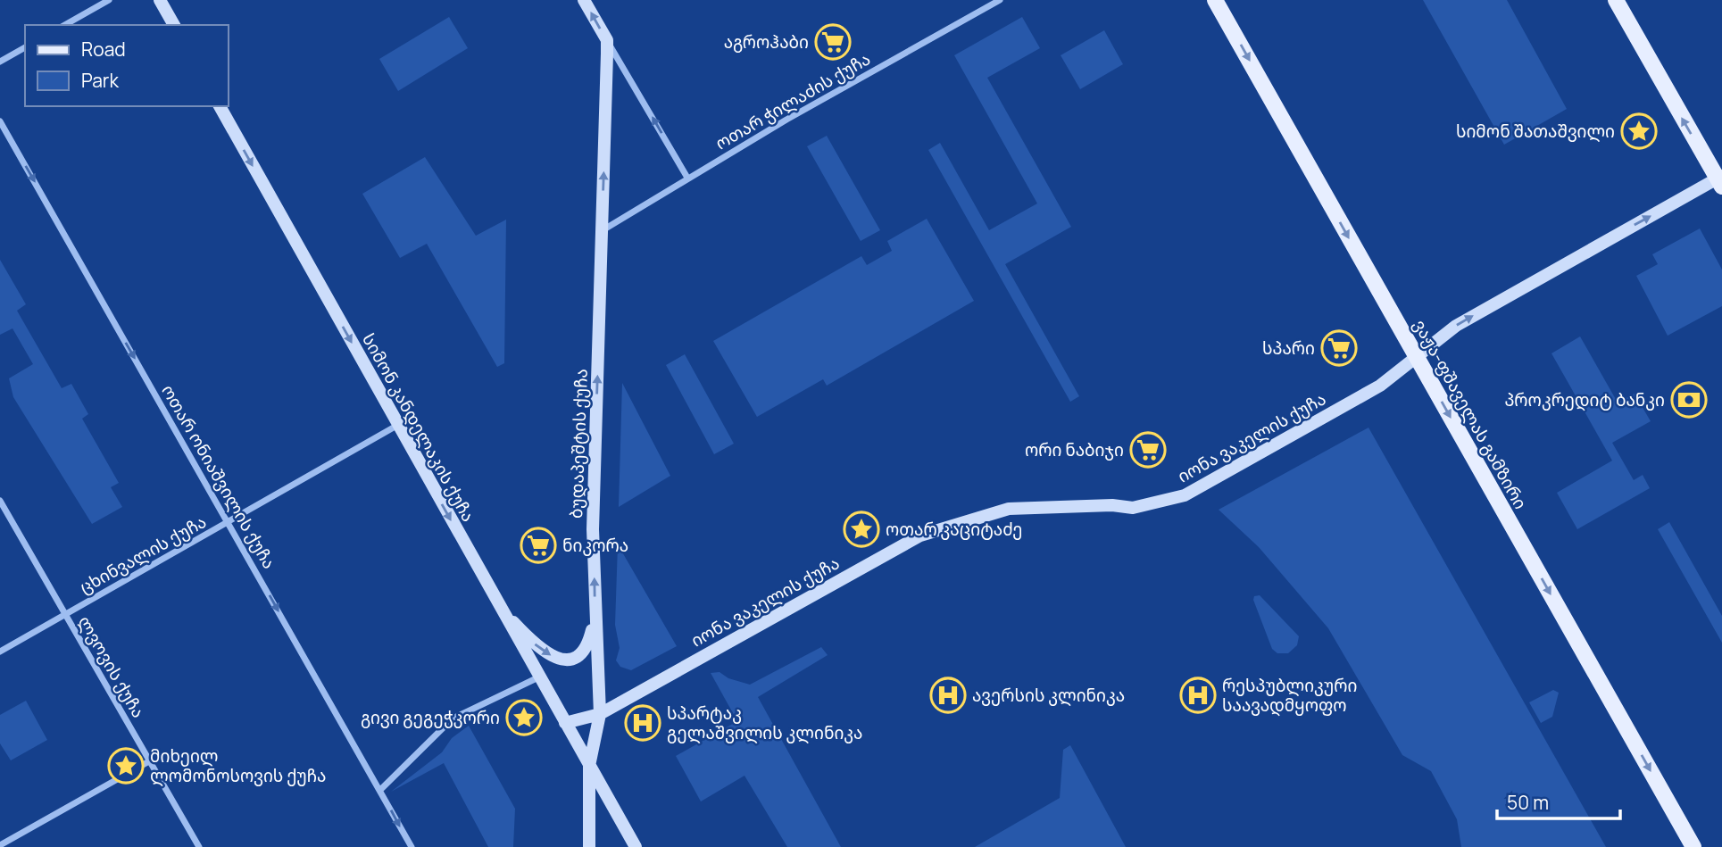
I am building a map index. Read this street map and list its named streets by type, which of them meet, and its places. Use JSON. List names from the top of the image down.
{
  "streets": {
    "main road": [
      "ვაჟა-ფშაველას გამზირი",
      "სიმონ კანდელაკის ქუჩა",
      "იონა ვაკელის ქუჩა",
      "ბუდაპეშტის ქუჩა"
    ],
    "street": [
      "ოთარ ჭილაძის ქუჩა",
      "ოთარ ონიაშვილის ქუჩა",
      "ცხინვალის ქუჩა",
      "ლვოვის ქუჩა"
    ]
  },
  "crossings": [
    ["ოთარ ჭილაძის ქუჩა", "ბუდაპეშტის ქუჩა"],
    ["ვაჟა-ფშაველას გამზირი", "იონა ვაკელის ქუჩა"],
    ["სიმონ კანდელაკის ქუჩა", "იონა ვაკელის ქუჩა"],
    ["სიმონ კანდელაკის ქუჩა", "ბუდაპეშტის ქუჩა"],
    ["სიმონ კანდელაკის ქუჩა", "ცხინვალის ქუჩა"],
    ["იონა ვაკელის ქუჩა", "ბუდაპეშტის ქუჩა"],
    ["ოთარ ონიაშვილის ქუჩა", "ცხინვალის ქუჩა"],
    ["ცხინვალის ქუჩა", "ლვოვის ქუჩა"]
  ],
  "one_way": [
    "ვაჟა-ფშაველას გამზირი",
    "სიმონ კანდელაკის ქუჩა",
    "ბუდაპეშტის ქუჩა",
    "ოთარ ონიაშვილის ქუჩა"
  ],
  "places": {
    "supermarket": [
      "აგროჰაბი",
      "სპარი",
      "ორი ნაბიჯი",
      "ნიკორა"
    ],
    "place": [
      "სიმონ შათაშვილი",
      "ოთარ კაციტაძე",
      "გივი გეგეჭკორი",
      "მიხეილ ლომონოსოვის ქუჩა"
    ],
    "bank": ["პროკრედიტ ბანკი"],
    "hospital": ["ავერსის კლინიკა", "რესპუბლიკური საავადმყოფო", "სპარტაკ გელაშვილის კლინიკა"]
  },
  "legend": ["Road", "Park"],
  "scale_bar": "50 m"
}
